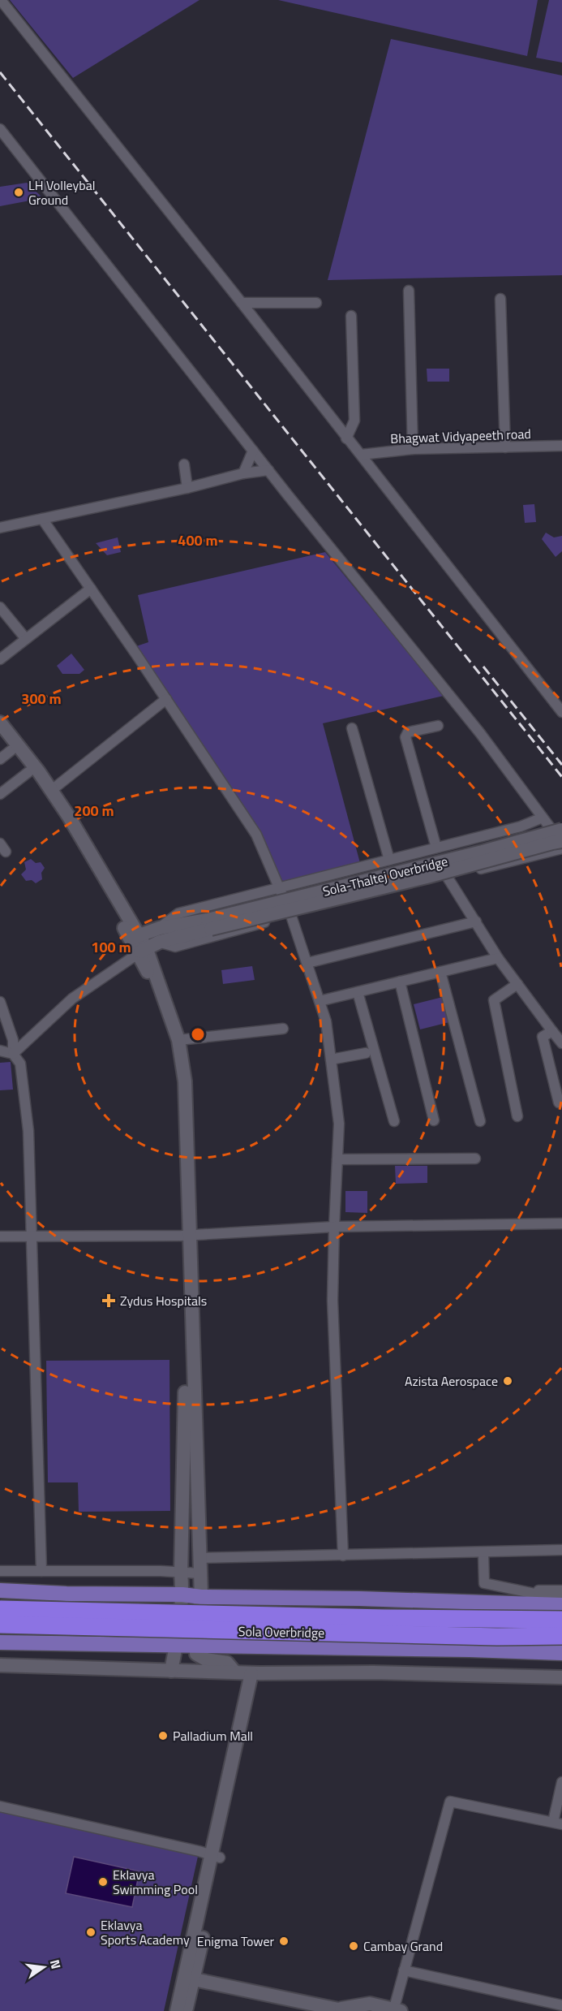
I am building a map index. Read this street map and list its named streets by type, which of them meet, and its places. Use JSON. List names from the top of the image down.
{
  "streets": {
    "highway": ["Sola Overbridge"],
    "street": ["Bhagwat Vidyapeeth road", "Sola-Thaltej Overbridge"]
  },
  "places": {
    "other": [
      "LH Volleybal Ground",
      "Azista Aerospace",
      "Palladium Mall",
      "Eklavya Swimming Pool",
      "Eklavya Sports Academy",
      "Enigma Tower",
      "Cambay Grand"
    ],
    "health": ["Zydus Hospitals"]
  },
  "north": "right",
  "rings": [
    "400 m",
    "300 m",
    "200 m",
    "100 m"
  ]
}
